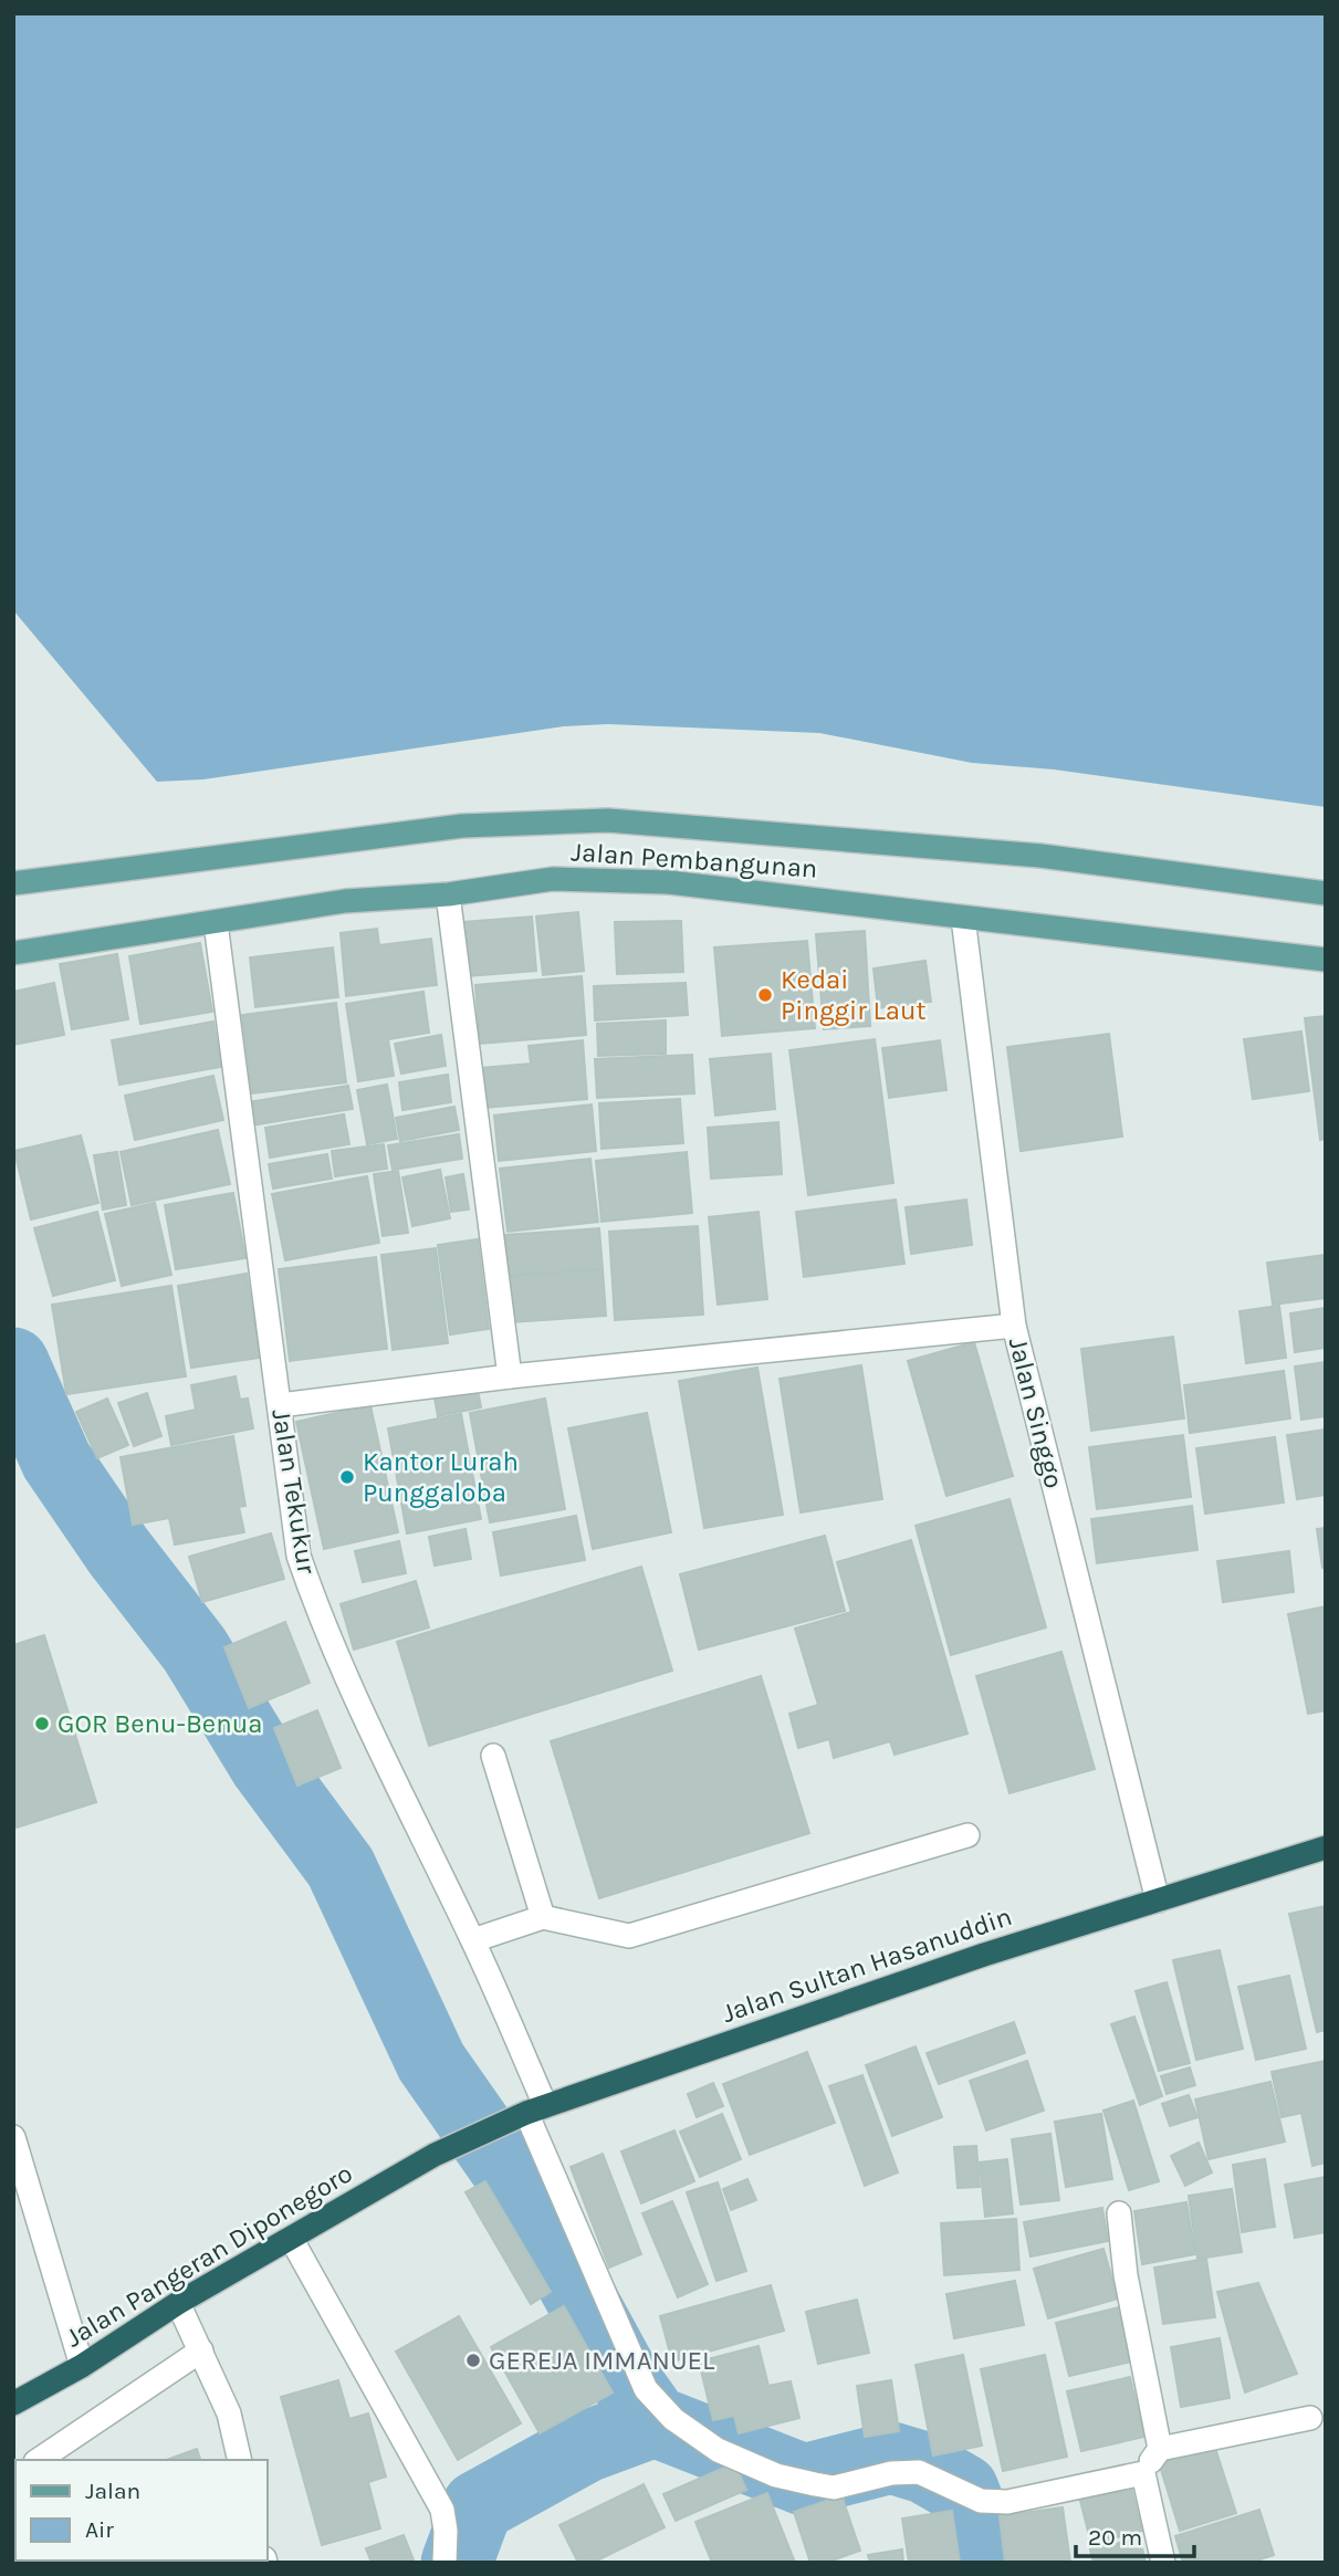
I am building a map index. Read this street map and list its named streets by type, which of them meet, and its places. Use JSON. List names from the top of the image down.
{
  "streets": {
    "highway": ["Jalan Sultan Hasanuddin", "Jalan Pangeran Diponegoro"],
    "main road": ["Jalan Pembangunan"],
    "street": ["Jalan Singgo", "Jalan Tekukur"]
  },
  "crossings": [
    ["Jalan Pembangunan", "Jalan Singgo"],
    ["Jalan Pembangunan", "Jalan Tekukur"],
    ["Jalan Singgo", "Jalan Sultan Hasanuddin"],
    ["Jalan Tekukur", "Jalan Sultan Hasanuddin"],
    ["Jalan Sultan Hasanuddin", "Jalan Pangeran Diponegoro"]
  ],
  "places": [
    "Kedai Pinggir Laut",
    "Kantor Lurah Punggaloba",
    "GOR Benu-Benua",
    "GEREJA IMMANUEL"
  ],
  "legend": ["Jalan", "Air"],
  "scale_bar": "20 m"
}
